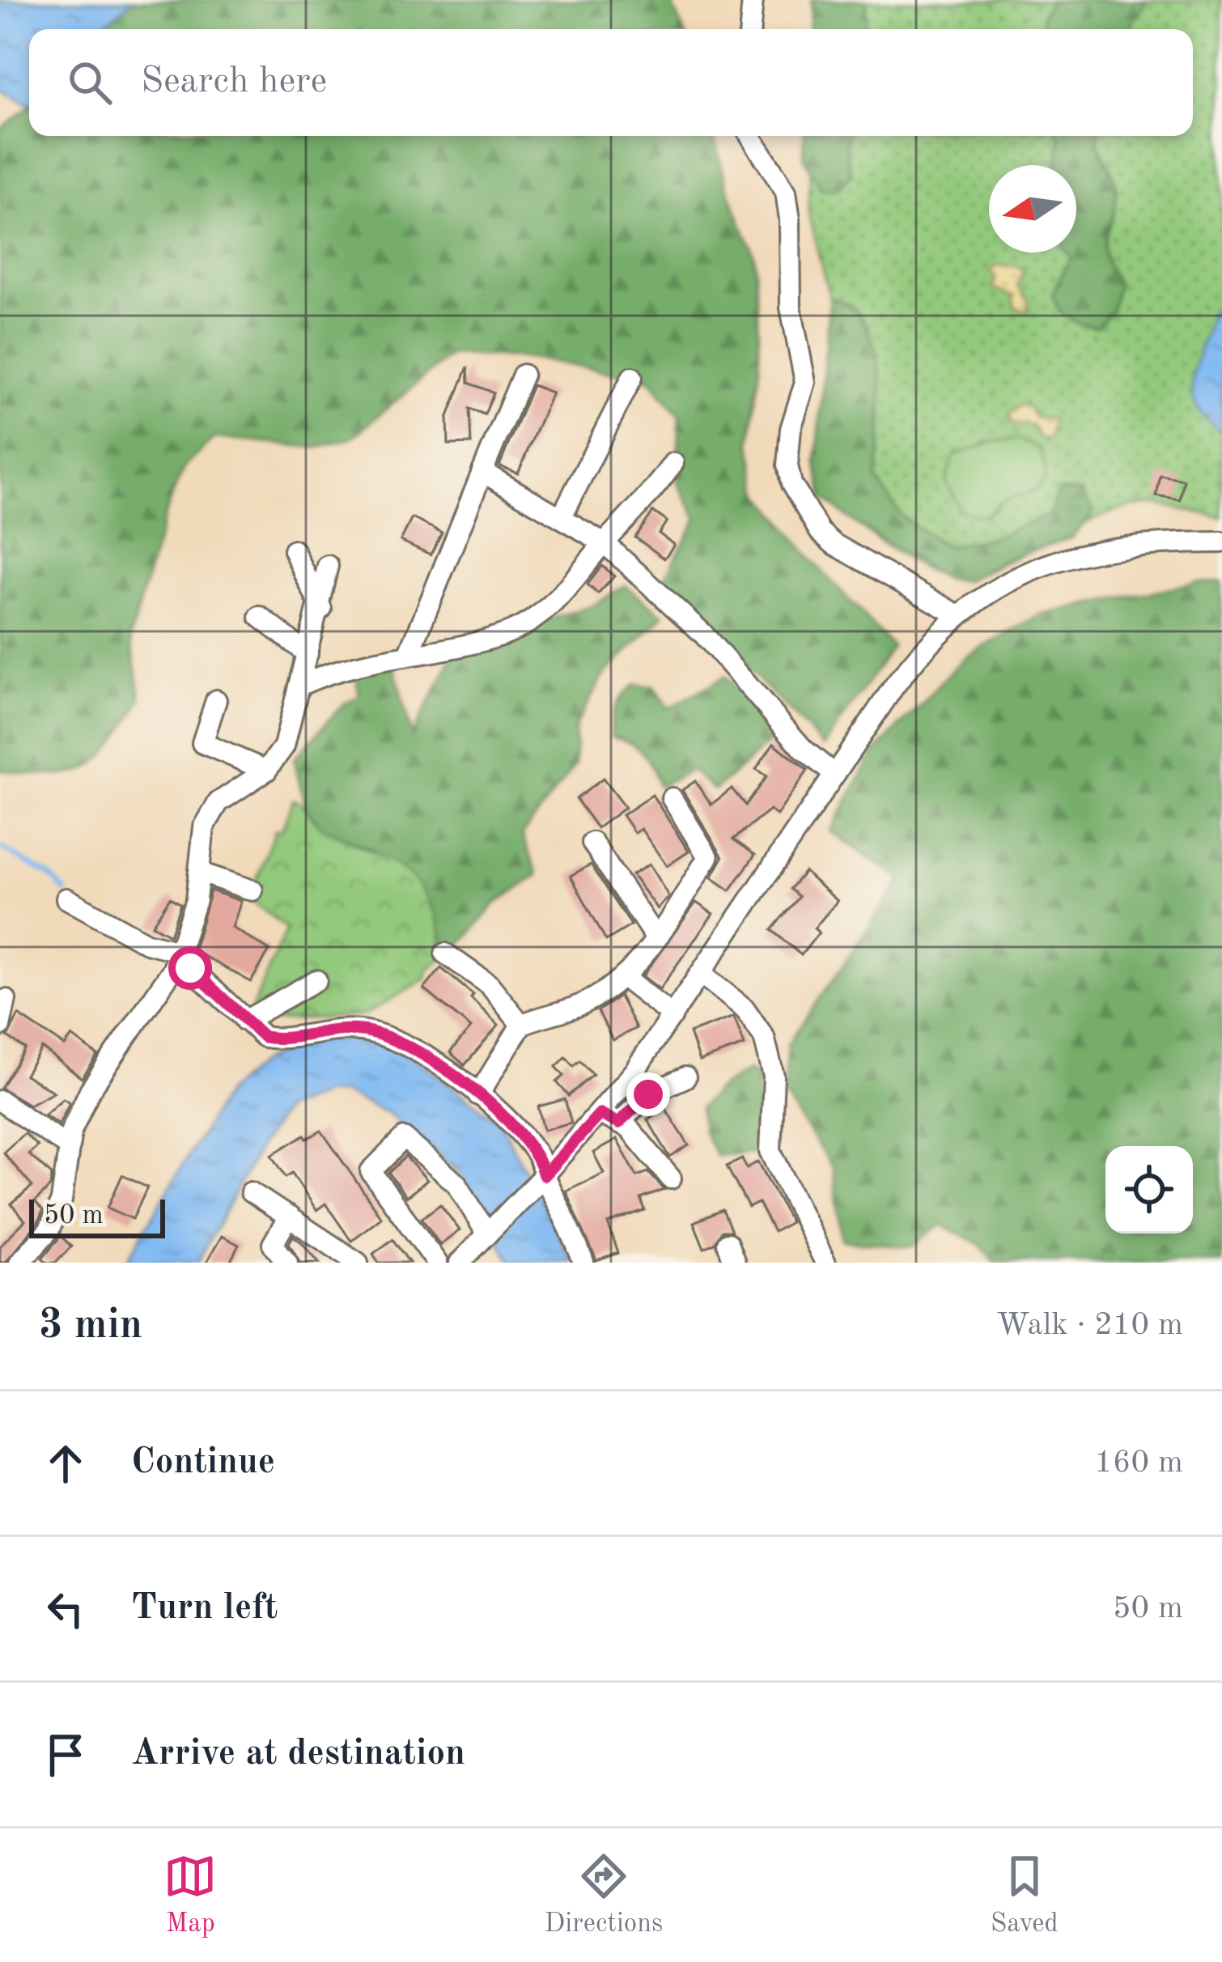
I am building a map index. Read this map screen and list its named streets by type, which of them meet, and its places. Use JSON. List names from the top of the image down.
{
  "scale_bar": "50 m",
  "north": "left",
  "page": {
    "search": "Search here",
    "scale": "50 m",
    "heading": ["3 min", "Walk · 210 m"],
    "list": [
      ["Continue", "160 m"],
      ["Turn left", "50 m"],
      "Arrive at destination"
    ],
    "nav": ["Map", "Directions", "Saved"]
  }
}
